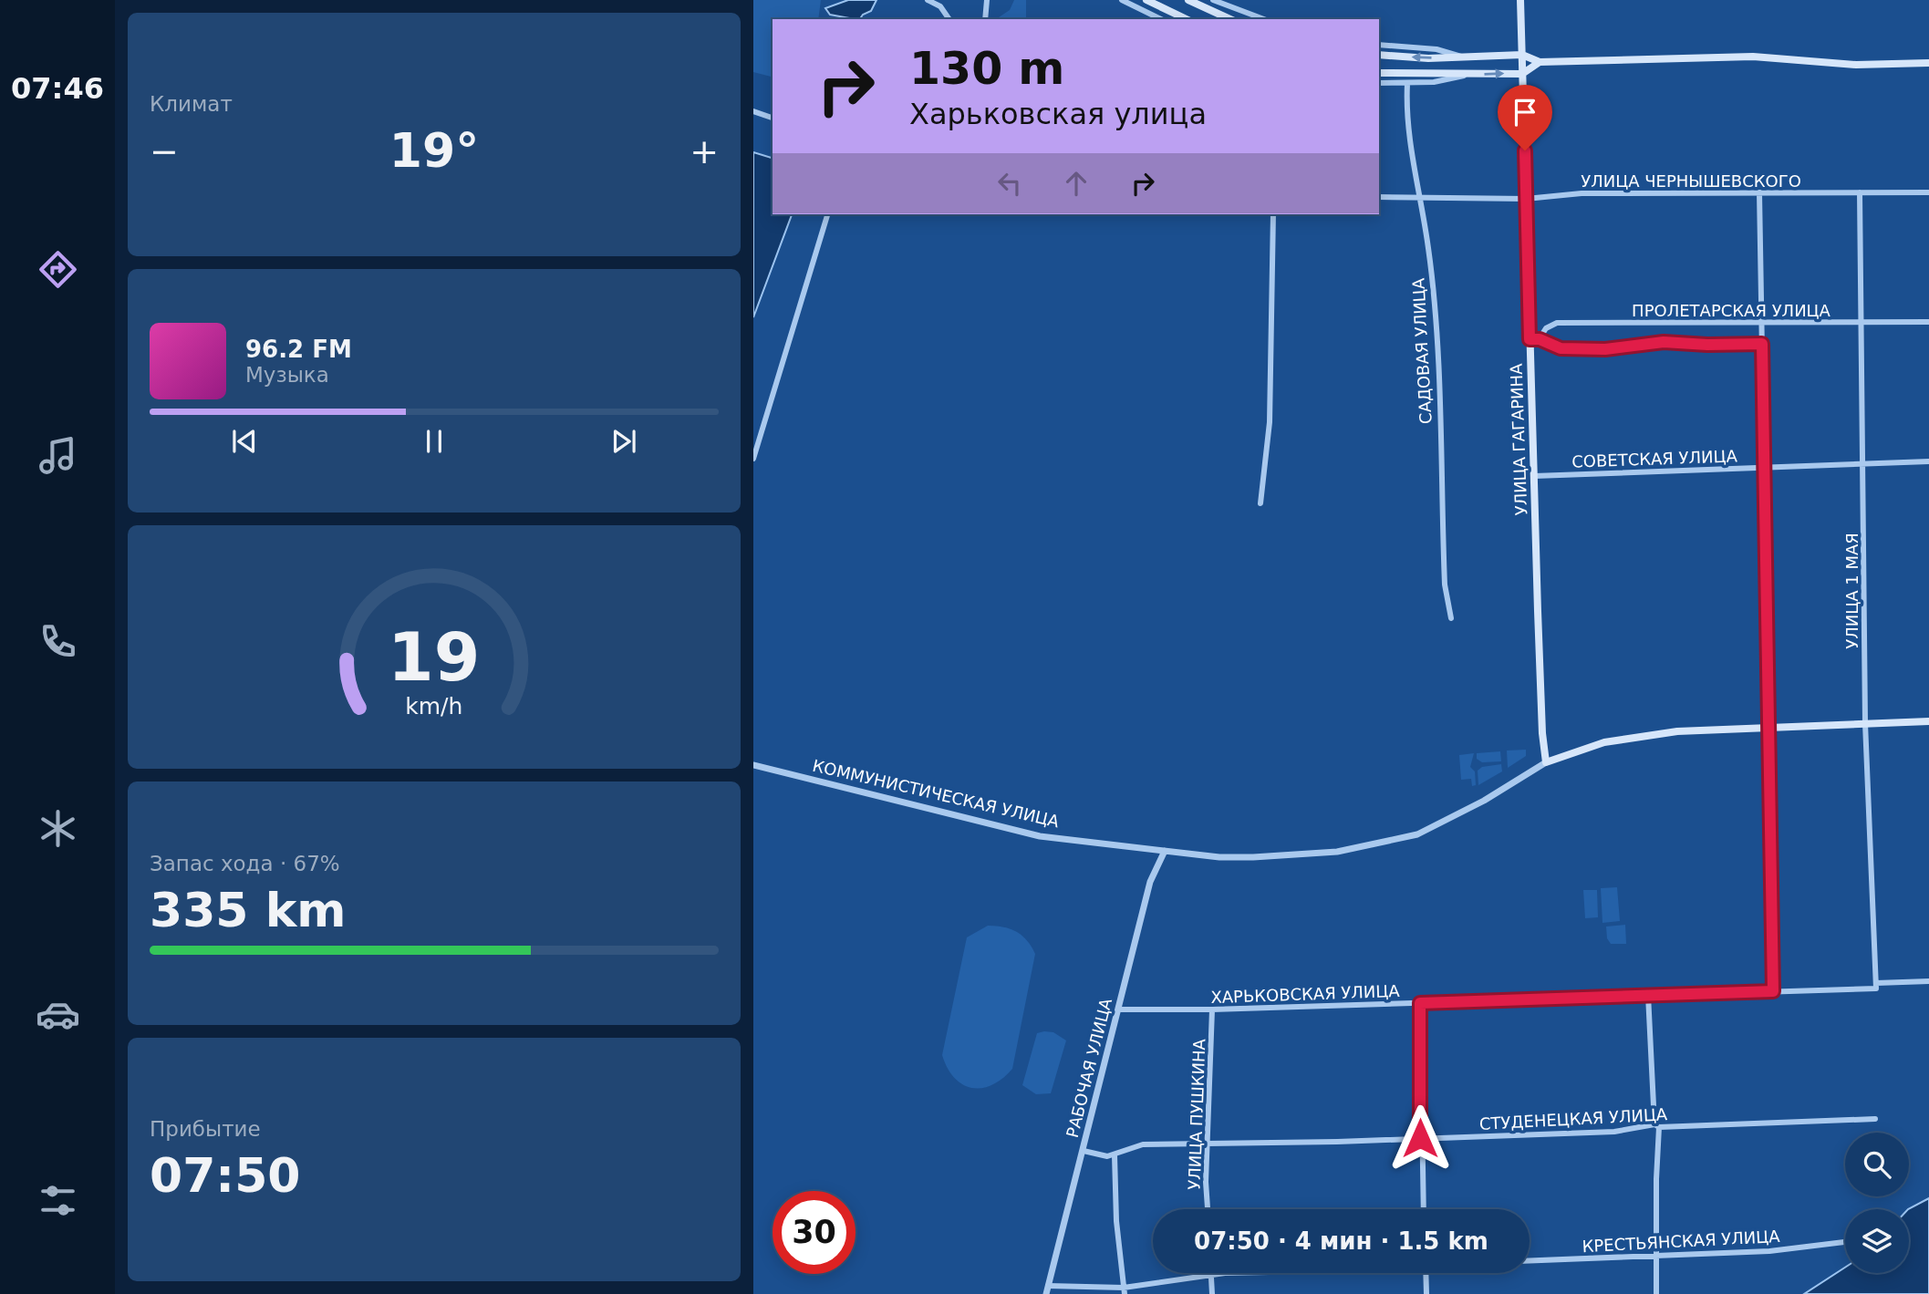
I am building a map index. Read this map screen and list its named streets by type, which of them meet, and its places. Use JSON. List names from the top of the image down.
{
  "streets": {
    "main road": ["УЛИЦА ГАГАРИНА", "КОММУНИСТИЧЕСКАЯ УЛИЦА"],
    "street": [
      "УЛИЦА ЧЕРНЫШЕВСКОГО",
      "ПРОЛЕТАРСКАЯ УЛИЦА",
      "САДОВАЯ УЛИЦА",
      "СОВЕТСКАЯ УЛИЦА",
      "УЛИЦА 1 МАЯ",
      "ХАРЬКОВСКАЯ УЛИЦА",
      "РАБОЧАЯ УЛИЦА",
      "УЛИЦА ПУШКИНА",
      "СТУДЕНЕЦКАЯ УЛИЦА",
      "КРЕСТЬЯНСКАЯ УЛИЦА"
    ]
  },
  "crossings": [
    ["УЛИЦА ЧЕРНЫШЕВСКОГО", "САДОВАЯ УЛИЦА"],
    ["УЛИЦА ЧЕРНЫШЕВСКОГО", "УЛИЦА ГАГАРИНА"],
    ["УЛИЦА ЧЕРНЫШЕВСКОГО", "УЛИЦА 1 МАЯ"],
    ["ПРОЛЕТАРСКАЯ УЛИЦА", "УЛИЦА ГАГАРИНА"],
    ["ПРОЛЕТАРСКАЯ УЛИЦА", "УЛИЦА 1 МАЯ"],
    ["УЛИЦА ГАГАРИНА", "СОВЕТСКАЯ УЛИЦА"],
    ["УЛИЦА ГАГАРИНА", "КОММУНИСТИЧЕСКАЯ УЛИЦА"],
    ["СОВЕТСКАЯ УЛИЦА", "УЛИЦА 1 МАЯ"],
    ["УЛИЦА 1 МАЯ", "КОММУНИСТИЧЕСКАЯ УЛИЦА"],
    ["УЛИЦА 1 МАЯ", "ХАРЬКОВСКАЯ УЛИЦА"],
    ["КОММУНИСТИЧЕСКАЯ УЛИЦА", "РАБОЧАЯ УЛИЦА"],
    ["ХАРЬКОВСКАЯ УЛИЦА", "РАБОЧАЯ УЛИЦА"],
    ["ХАРЬКОВСКАЯ УЛИЦА", "УЛИЦА ПУШКИНА"],
    ["РАБОЧАЯ УЛИЦА", "СТУДЕНЕЦКАЯ УЛИЦА"],
    ["УЛИЦА ПУШКИНА", "СТУДЕНЕЦКАЯ УЛИЦА"]
  ],
  "page": {
    "tabs": "07:46",
    "tile": [
      "Климат",
      ["Запас хода · 67%", "335 km"],
      ["Прибытие", "07:50"]
    ],
    "turn": ["130 m", "Харьковская улица"],
    "heat": ["−", "19°", "+"],
    "song": ["96.2 FM", "Музыка"],
    "limit": "30",
    "trip": "07:50 · 4 мин · 1.5 km",
    "gauge": ["19", "km/h"]
  }
}
